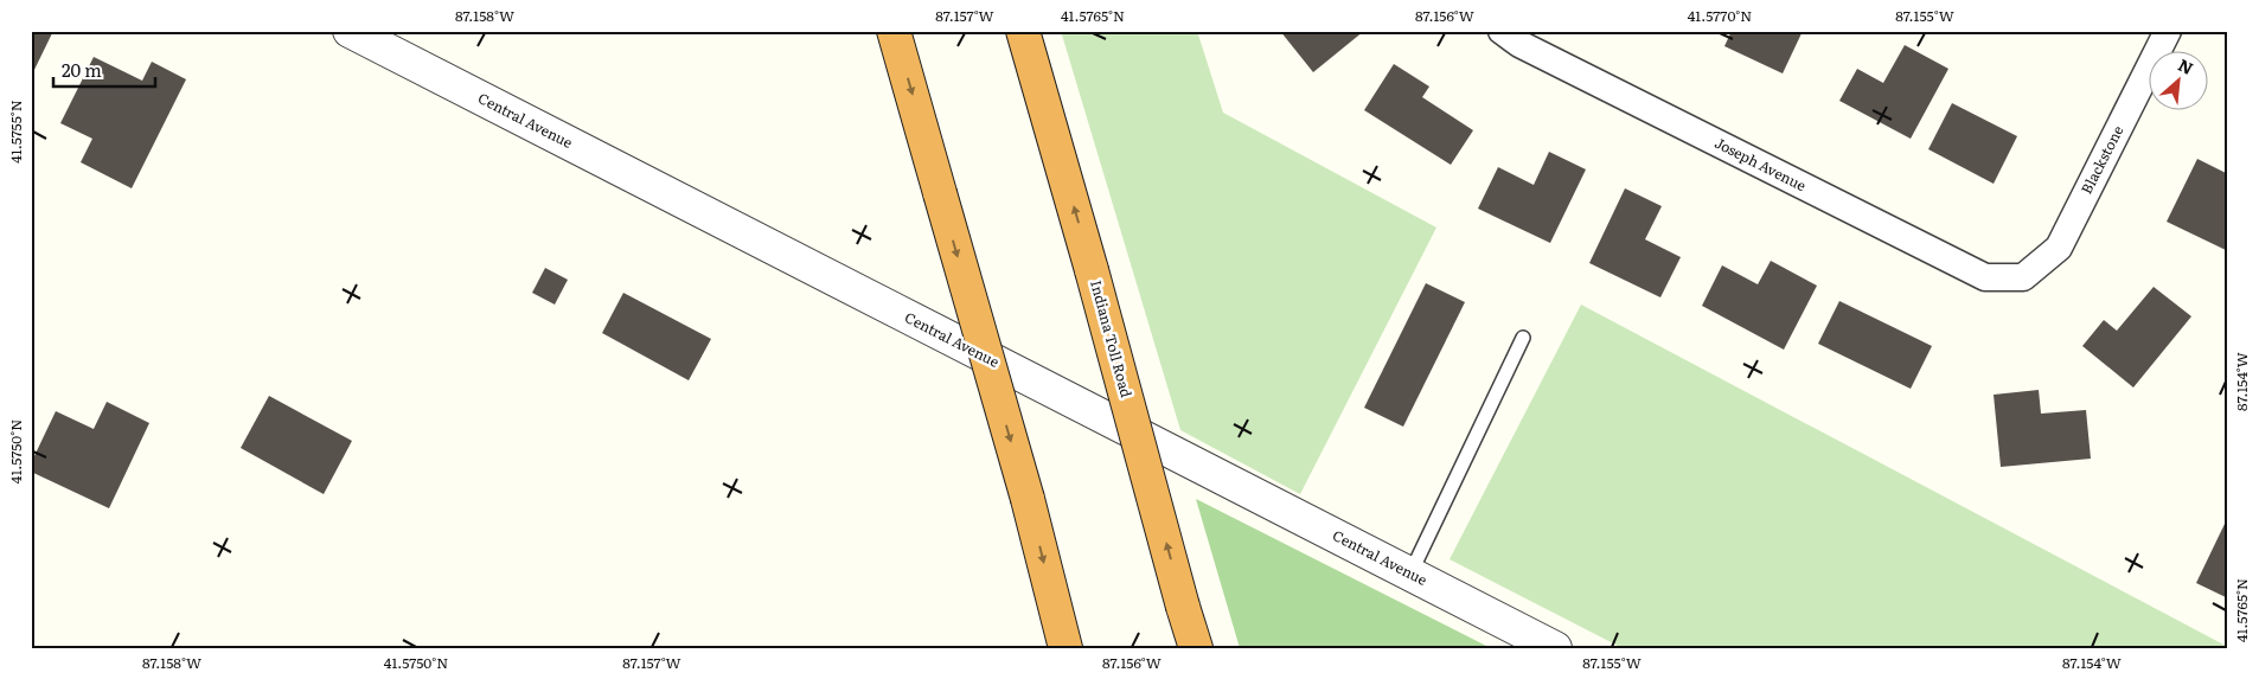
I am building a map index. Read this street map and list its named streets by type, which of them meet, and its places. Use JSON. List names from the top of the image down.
{
  "streets": {
    "highway": ["Indiana Toll Road"],
    "street": ["Central Avenue", "Blackstone", "Joseph Avenue"]
  },
  "crossings": [
    ["Blackstone", "Joseph Avenue"]
  ],
  "scale_bar": "20 m",
  "north": "top right",
  "coordinates": [
    "87.158°W",
    "87.157°W",
    "41.5765°N",
    "87.156°W",
    "41.5770°N",
    "87.155°W",
    "41.5755°N",
    "87.154°W",
    "41.5750°N"
  ]
}
